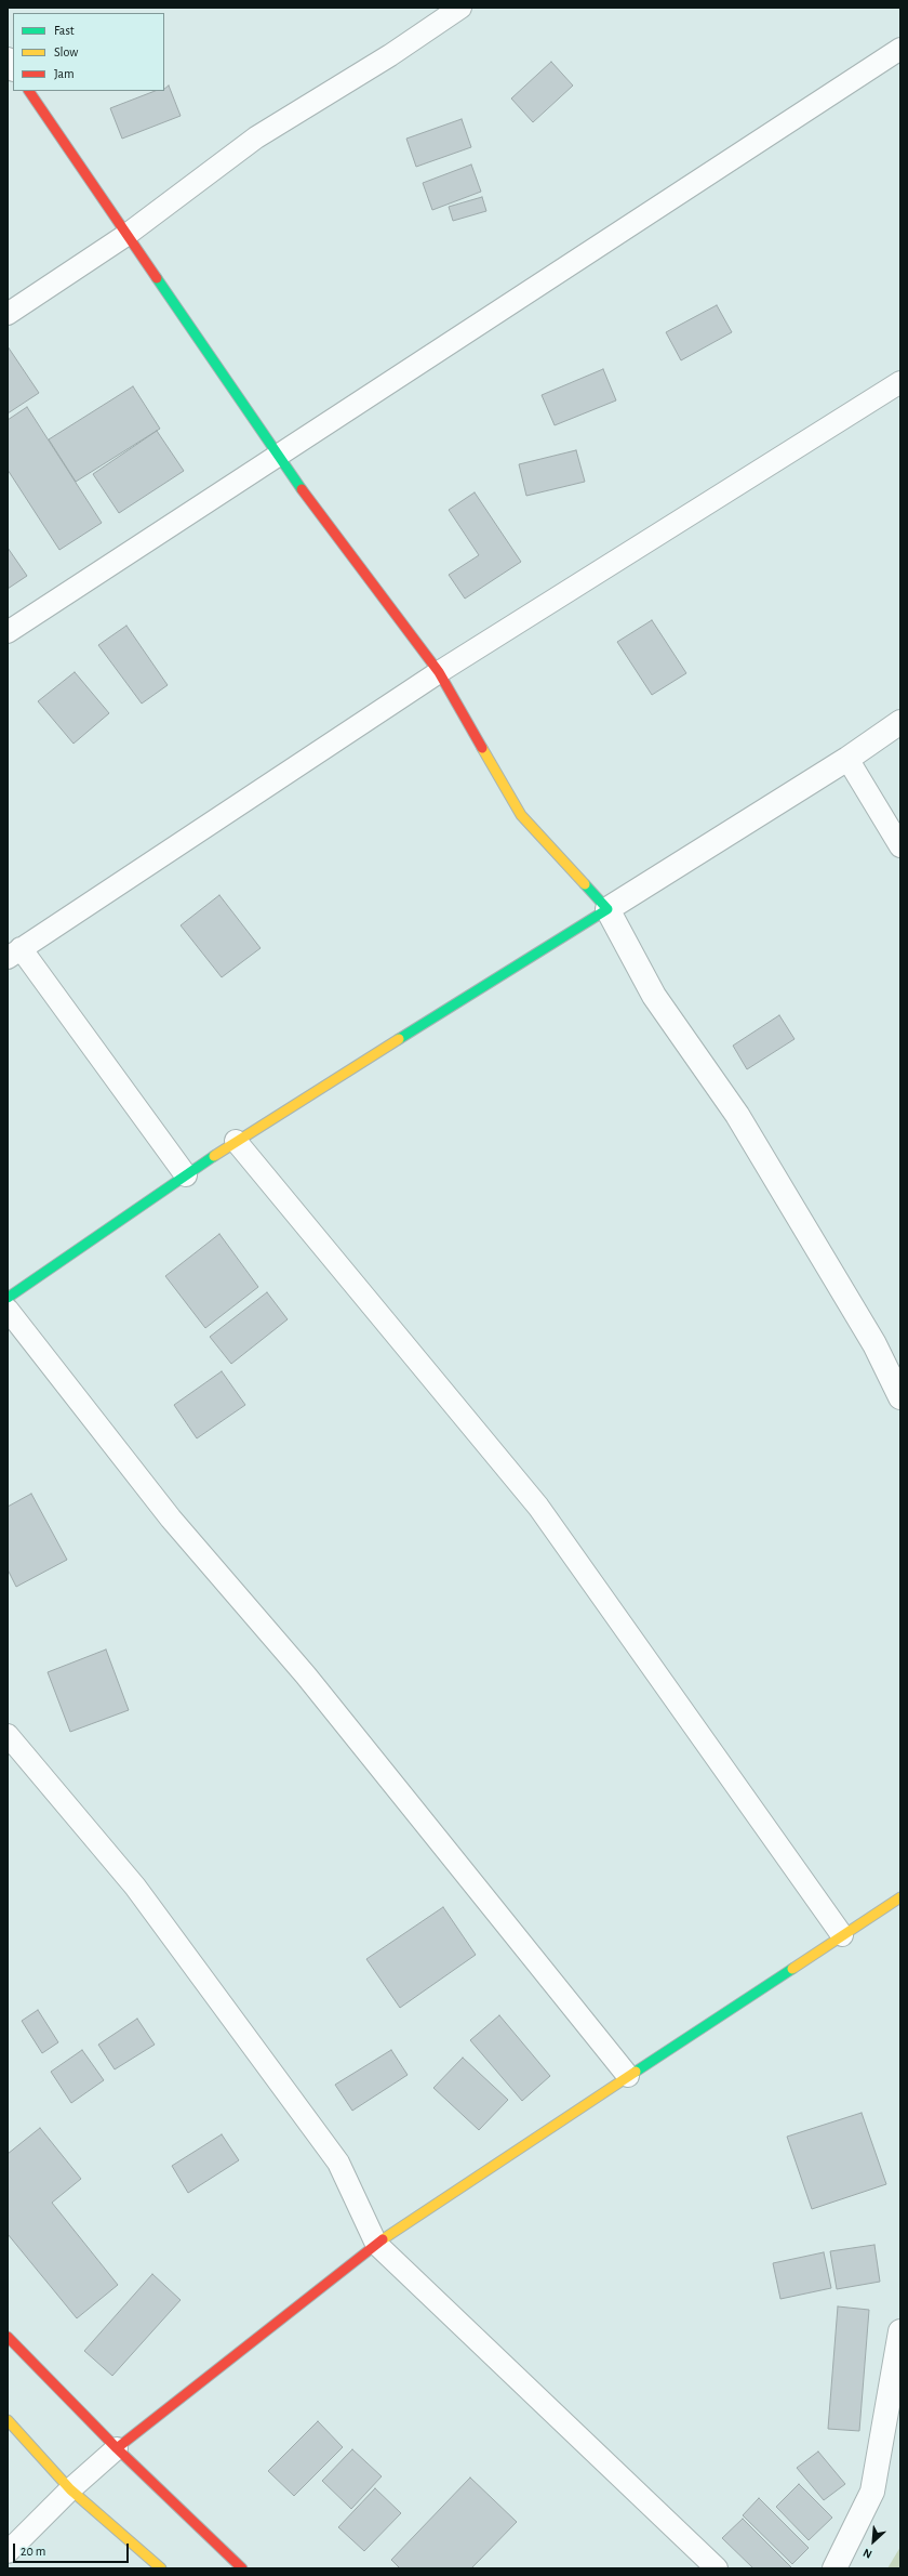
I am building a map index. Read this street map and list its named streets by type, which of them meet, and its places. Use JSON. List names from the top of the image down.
{
  "legend": ["Fast", "Slow", "Jam"],
  "scale_bar": "20 m",
  "north": "bottom left"
}
